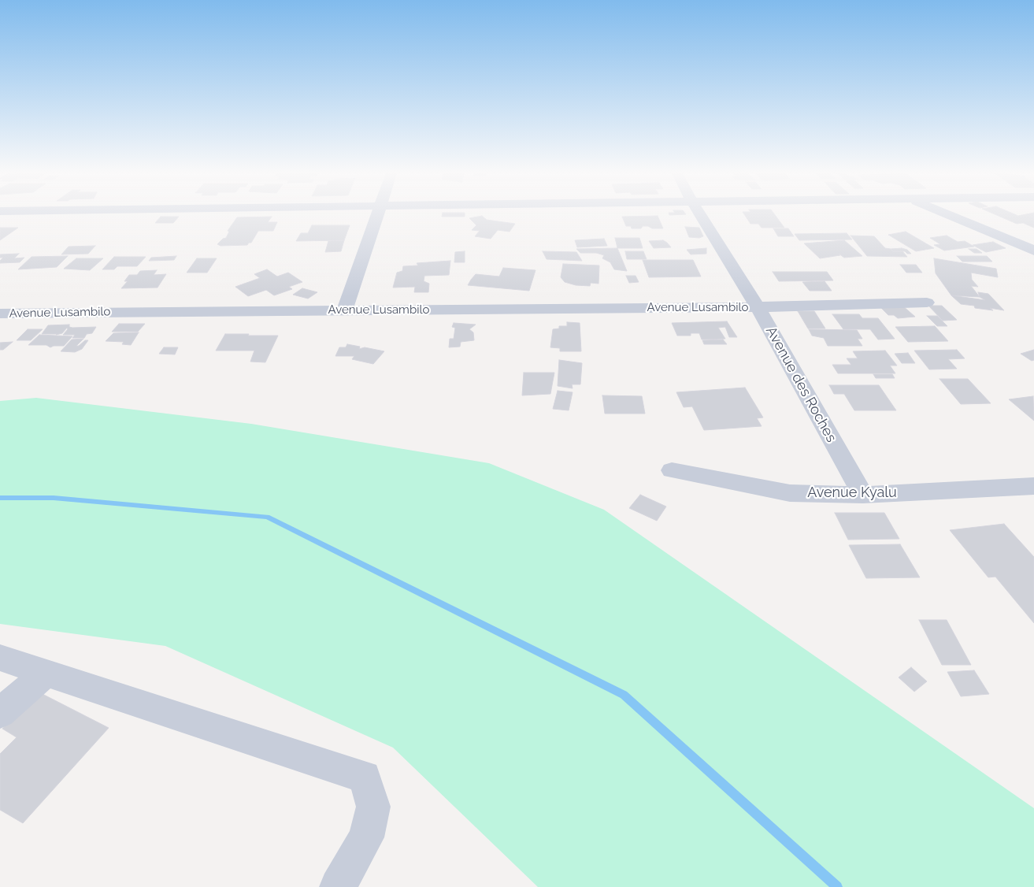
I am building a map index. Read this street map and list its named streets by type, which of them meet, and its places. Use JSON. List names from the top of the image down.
{
  "streets": {
    "street": ["Avenue Lusambilo", "Avenue des Roches", "Avenue Kyalu"]
  },
  "crossings": [
    ["Avenue Lusambilo", "Avenue des Roches"],
    ["Avenue des Roches", "Avenue Kyalu"]
  ]
}
